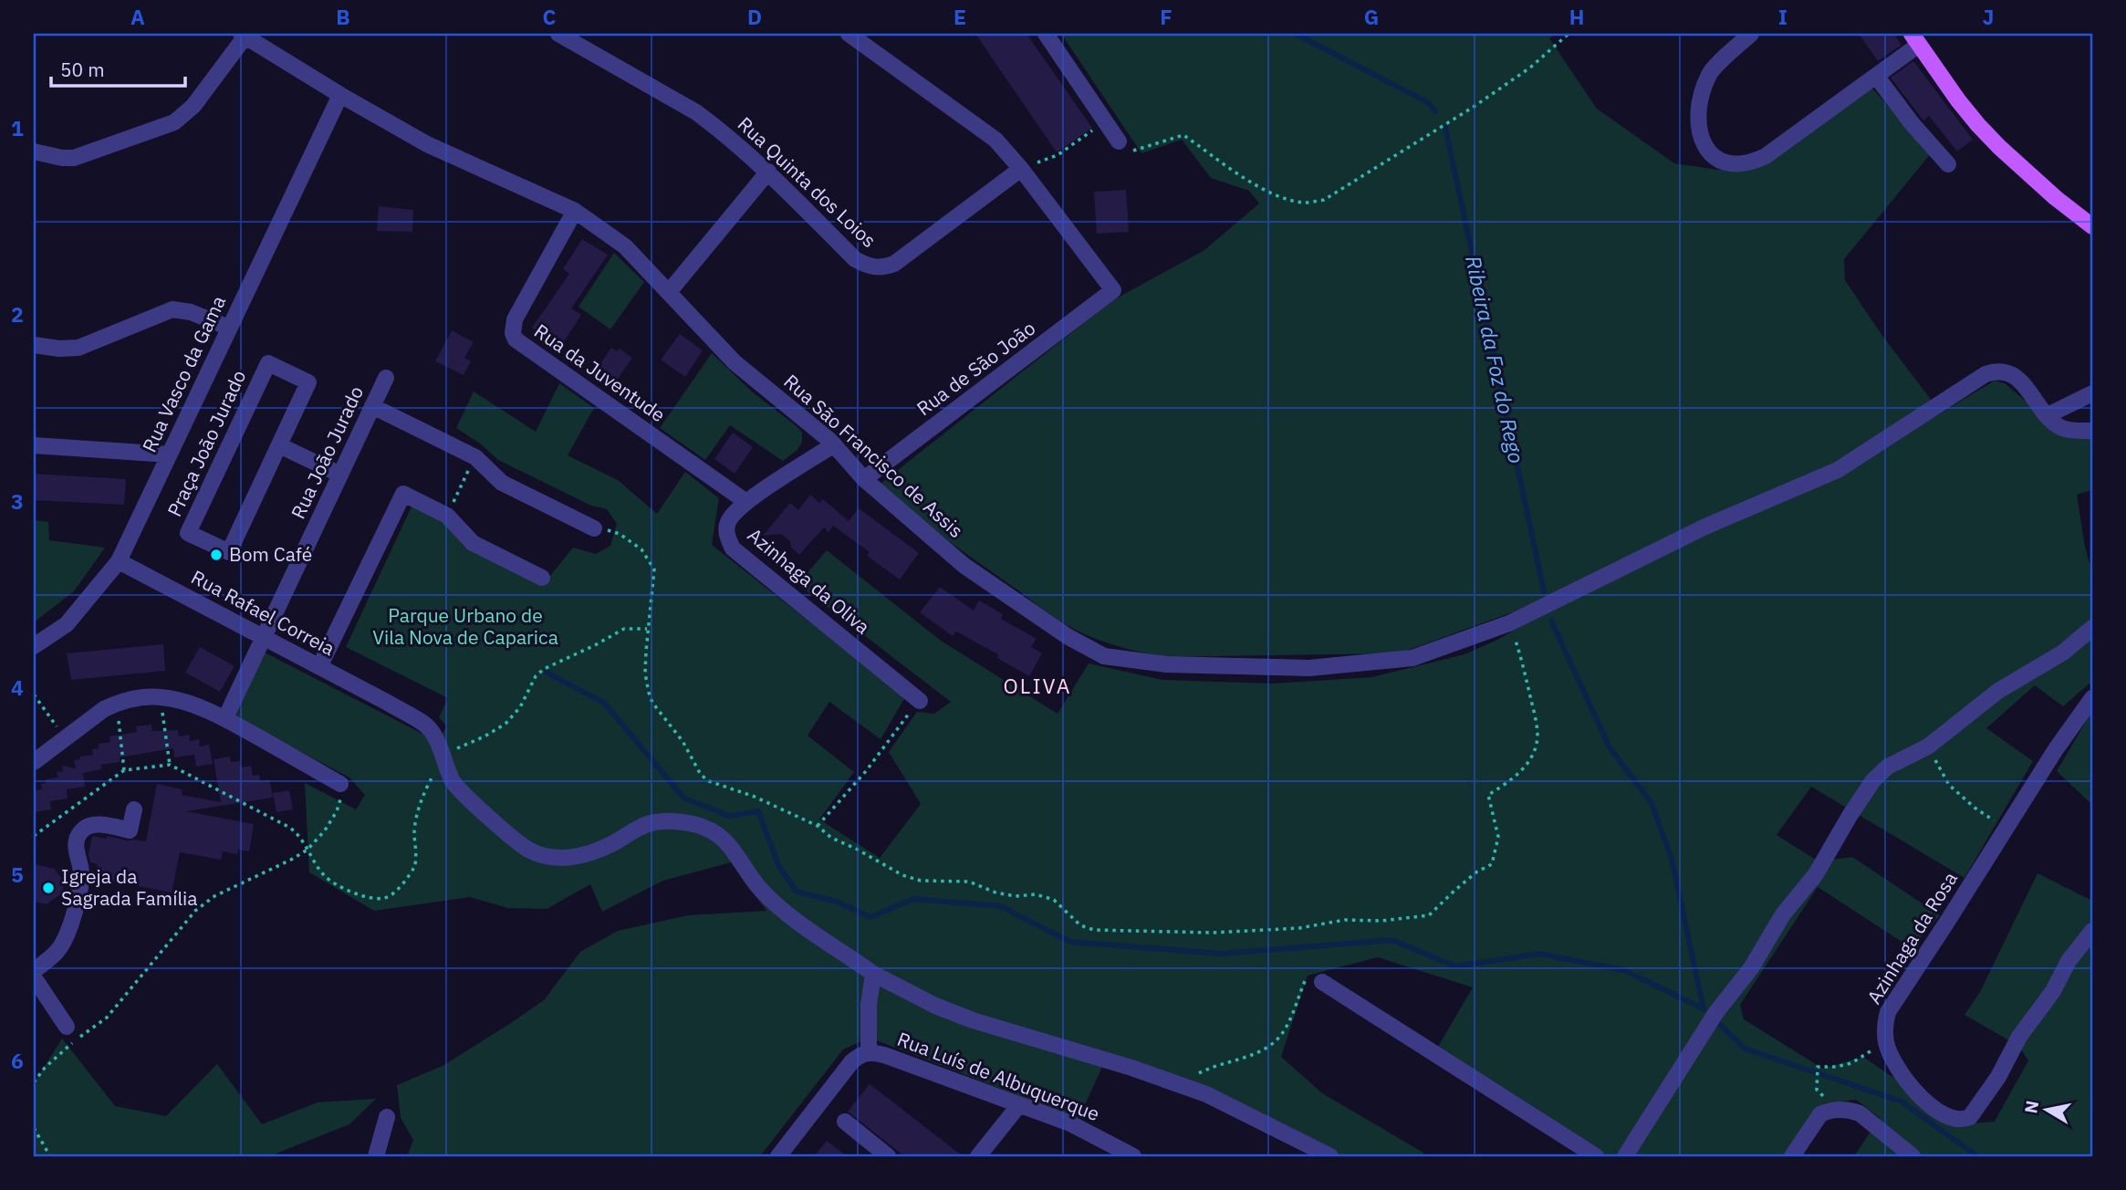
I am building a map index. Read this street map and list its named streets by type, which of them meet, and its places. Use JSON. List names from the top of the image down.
{
  "streets": {
    "street": [
      "Rua Quinta dos Loios",
      "Rua de São João",
      "Rua da Juventude",
      "Rua Vasco da Gama",
      "Praça João Jurado",
      "Rua João Jurado",
      "Rua São Francisco de Assis",
      "Azinhaga da Oliva",
      "Rua Rafael Correia",
      "Azinhaga da Rosa",
      "Rua Luís de Albuquerque"
    ]
  },
  "crossings": [
    ["Rua Quinta dos Loios", "Rua de São João"],
    ["Rua de São João", "Rua São Francisco de Assis"],
    ["Rua da Juventude", "Rua São Francisco de Assis"],
    ["Rua da Juventude", "Azinhaga da Oliva"],
    ["Rua Vasco da Gama", "Rua São Francisco de Assis"],
    ["Rua Vasco da Gama", "Rua Rafael Correia"],
    ["Rua João Jurado", "Rua Rafael Correia"],
    ["Rua São Francisco de Assis", "Azinhaga da Oliva"]
  ],
  "districts": ["OLIVA"],
  "water": ["Ribeira da Foz do Rego"],
  "parks": ["Parque Urbano de Vila Nova de Caparica"],
  "places": ["Bom Café", "Igreja da Sagrada Família"],
  "scale_bar": "50 m",
  "north": "left",
  "grid": {
    "columns": [
      "A",
      "B",
      "C",
      "D",
      "E",
      "F",
      "G",
      "H",
      "I",
      "J"
    ],
    "rows": [
      "1",
      "2",
      "3",
      "4",
      "5",
      "6"
    ]
  }
}
